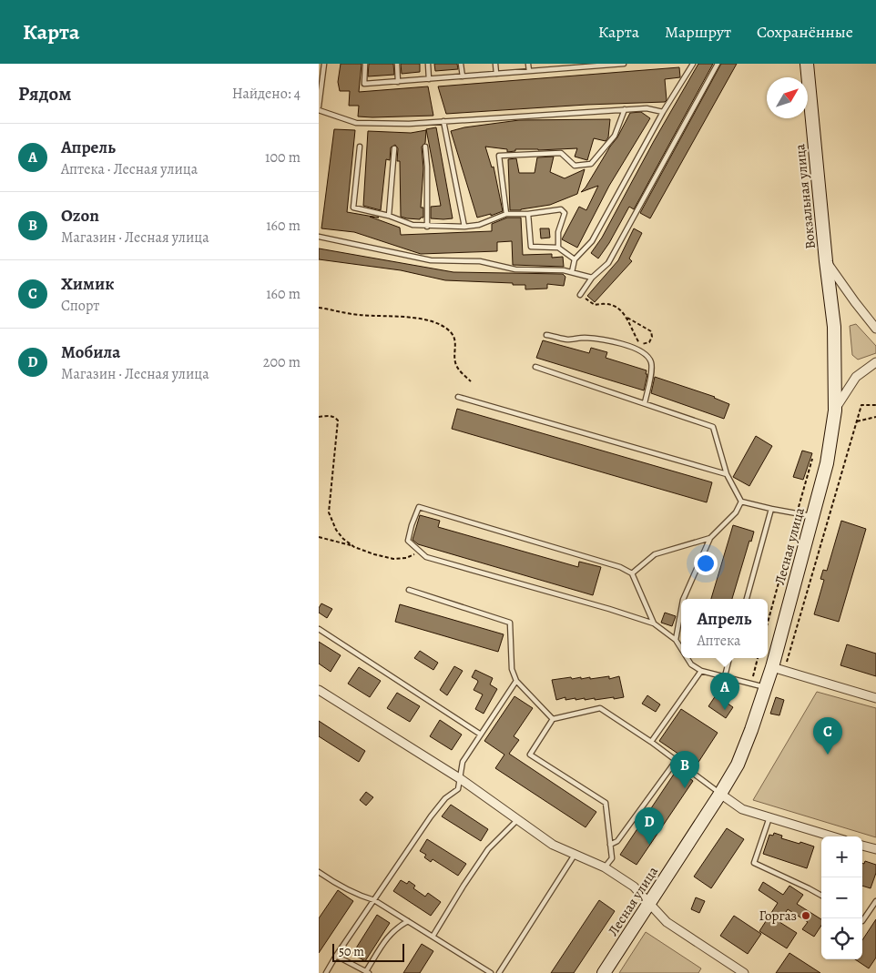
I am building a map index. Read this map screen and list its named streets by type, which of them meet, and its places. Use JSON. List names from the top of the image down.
{
  "streets": {
    "main road": ["Вокзальная улица", "Лесная улица"]
  },
  "crossings": [
    ["Вокзальная улица", "Лесная улица"]
  ],
  "places": ["Горгаз"],
  "scale_bar": "50 m",
  "north": "top right",
  "page": {
    "header": "Карта",
    "nav": ["Карта", "Маршрут", "Сохранённые"],
    "heading": ["Рядом", "Найдено: 4"],
    "list": [
      {
        "mark": "A",
        "name": "Апрель",
        "note": "Аптека · Лесная улица",
        "value": "100 m"
      },
      {
        "mark": "B",
        "name": "Ozon",
        "note": "Магазин · Лесная улица",
        "value": "160 m"
      },
      {
        "mark": "C",
        "name": "Химик",
        "note": "Спорт",
        "value": "160 m"
      },
      {
        "mark": "D",
        "name": "Мобила",
        "note": "Магазин · Лесная улица",
        "value": "200 m"
      }
    ],
    "popup": ["Апрель", "Аптека"],
    "pins": [
      "A",
      "C",
      "B",
      "D"
    ],
    "map_buttons": ["+", "−"],
    "scale": "50 m"
  }
}
